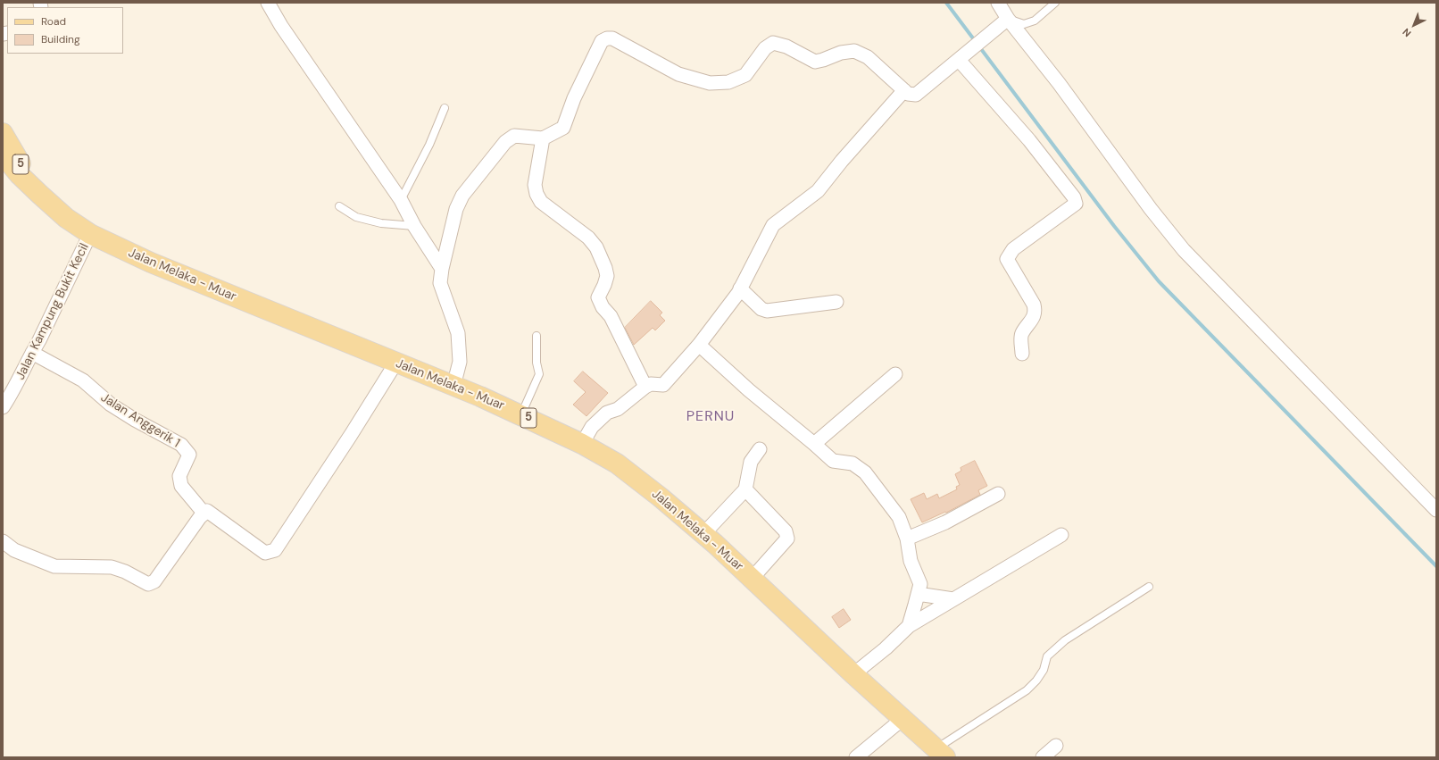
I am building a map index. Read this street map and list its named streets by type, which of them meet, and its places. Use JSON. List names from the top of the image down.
{
  "streets": {
    "main road": ["5", "Jalan Melaka - Muar"],
    "street": ["Jalan Kampung Bukit Kecil", "Jalan Anggerik 1"]
  },
  "crossings": [
    ["Jalan Melaka - Muar", "Jalan Kampung Bukit Kecil"],
    ["Jalan Kampung Bukit Kecil", "Jalan Anggerik 1"]
  ],
  "districts": ["PERNU"],
  "legend": ["Road", "Building"],
  "north": "bottom left"
}
